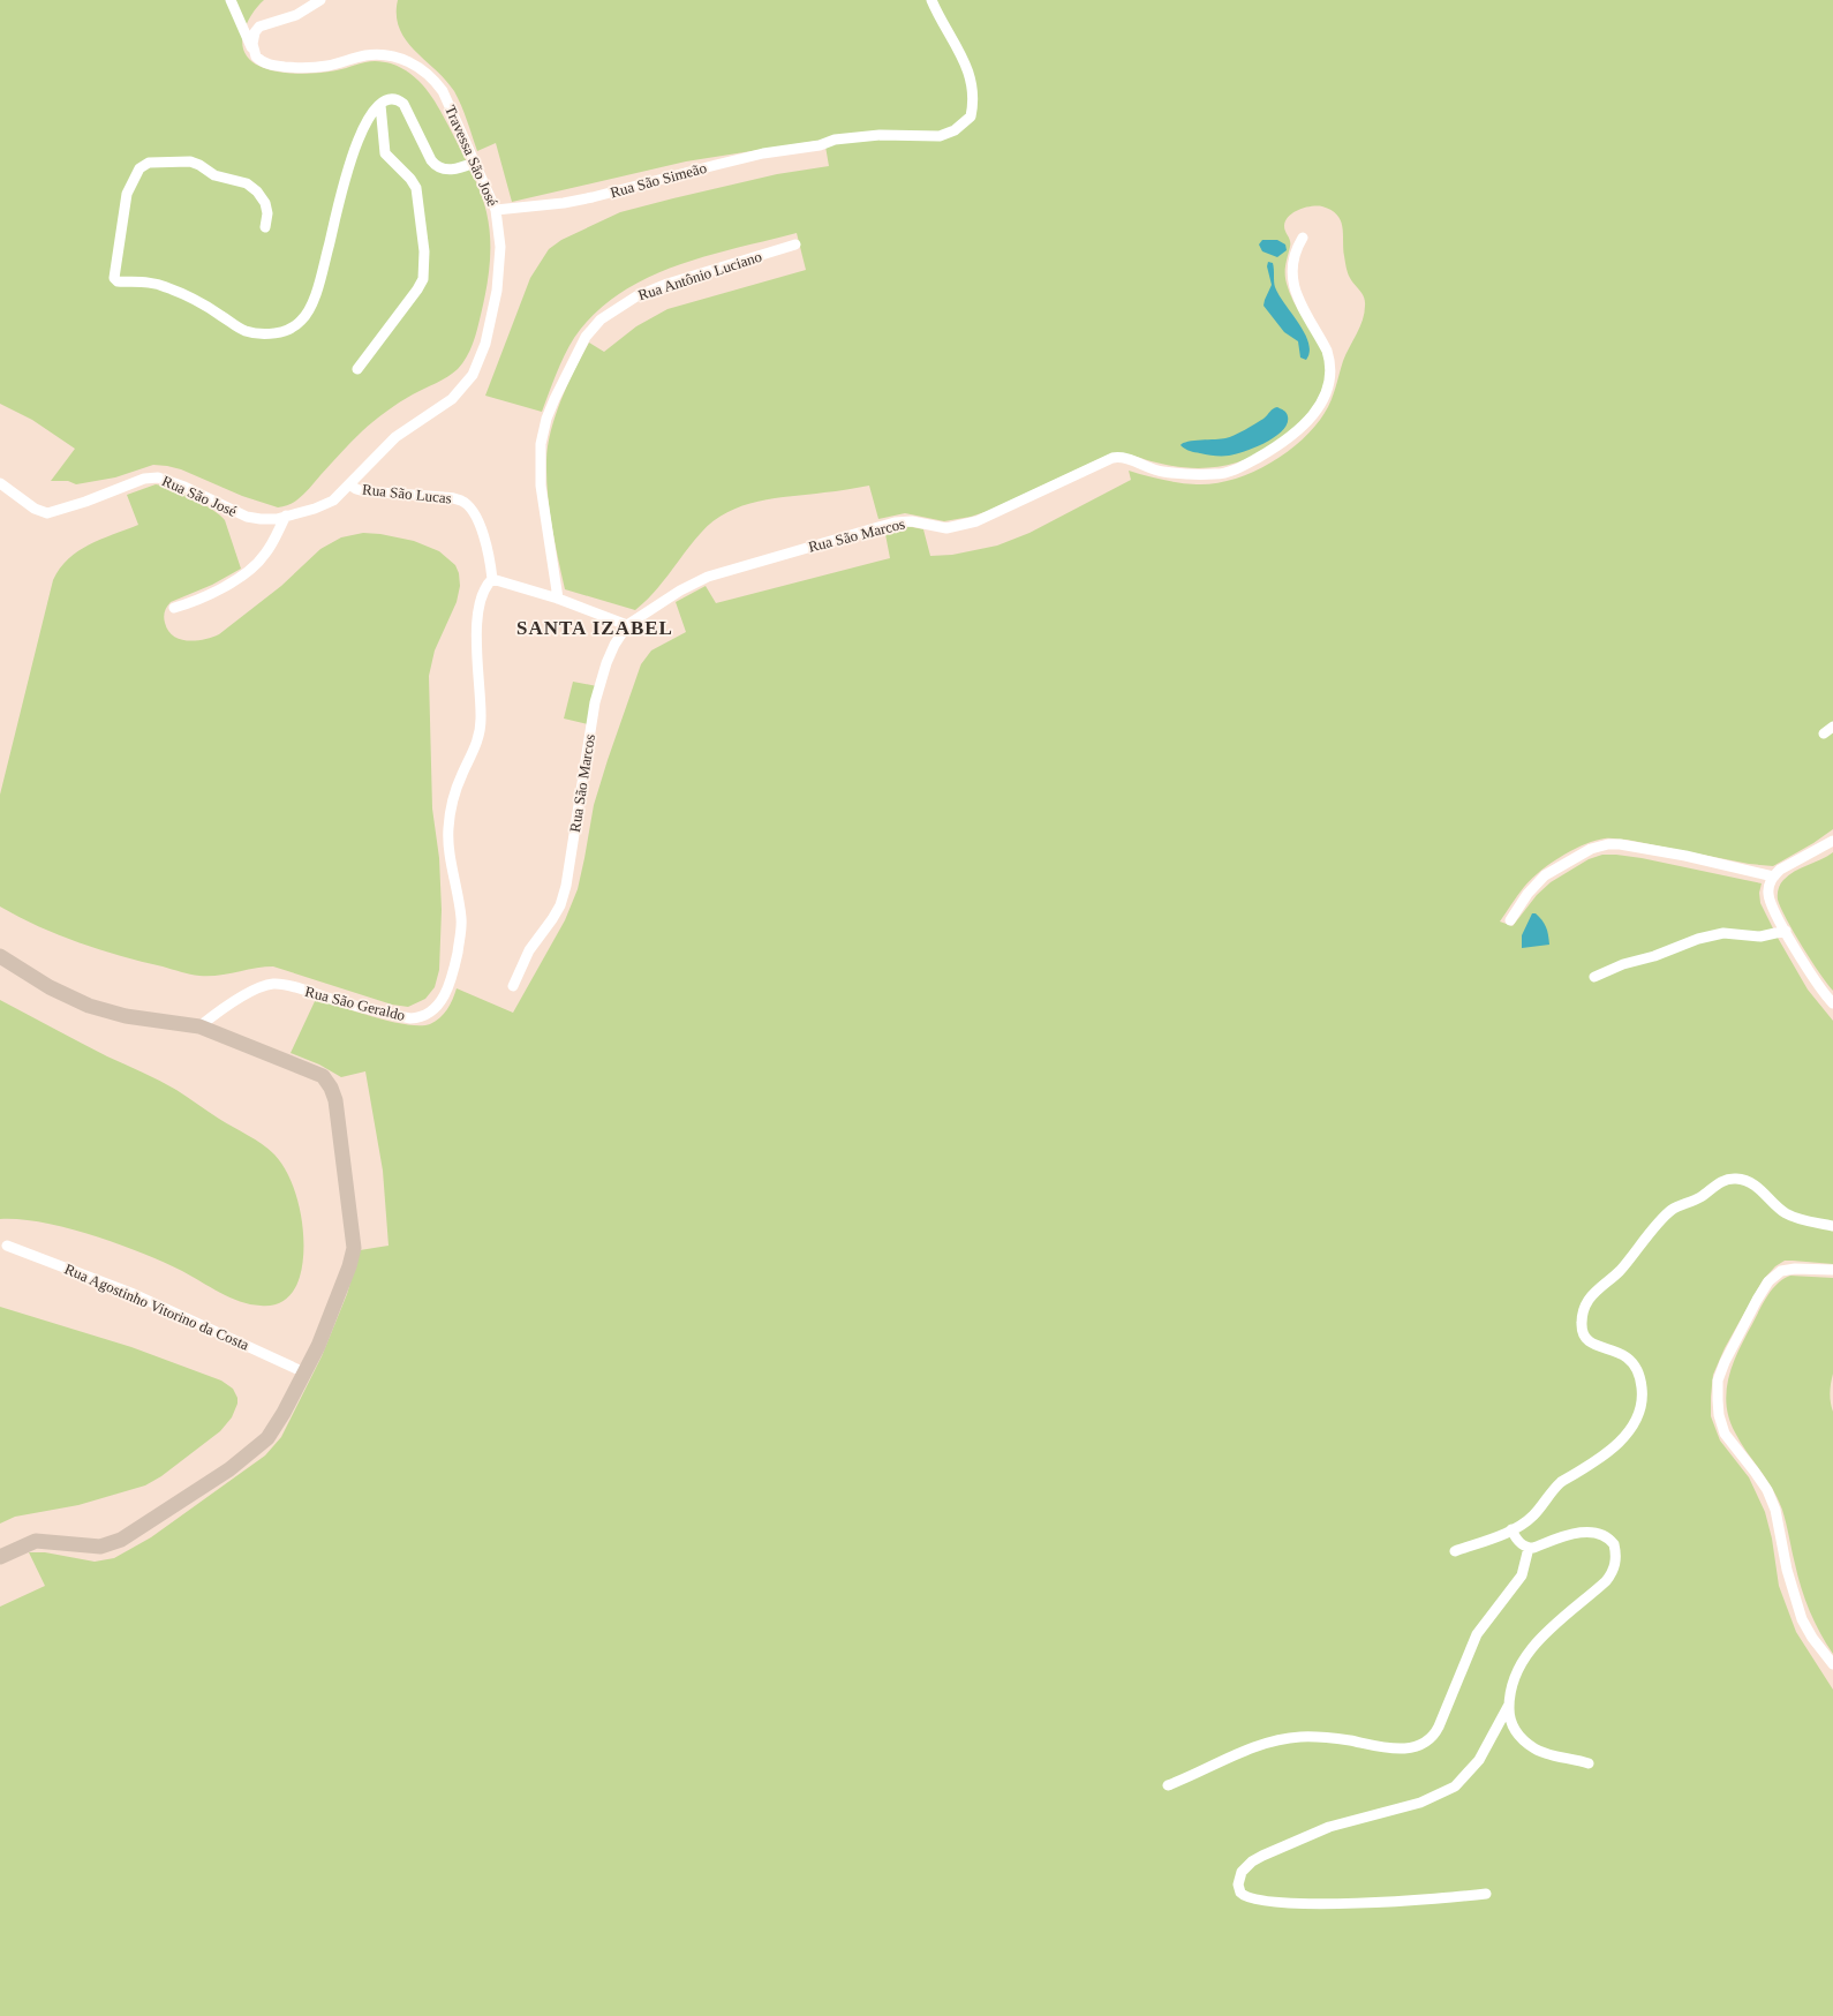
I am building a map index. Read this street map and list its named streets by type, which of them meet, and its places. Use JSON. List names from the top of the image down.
{
  "streets": {
    "street": [
      "Travessa São José",
      "Rua São Simeão",
      "Rua Antônio Luciano",
      "Rua São Lucas",
      "Rua São José",
      "Rua São Marcos",
      "Rua São Geraldo",
      "Rua Agostinho Vitorino da Costa"
    ]
  },
  "crossings": [
    ["Travessa São José", "Rua São Simeão"],
    ["Travessa São José", "Rua São Lucas"],
    ["Travessa São José", "Rua São José"],
    ["Rua São Lucas", "Rua São José"],
    ["Rua São Lucas", "Rua São Geraldo"]
  ],
  "districts": ["SANTA IZABEL"]
}
